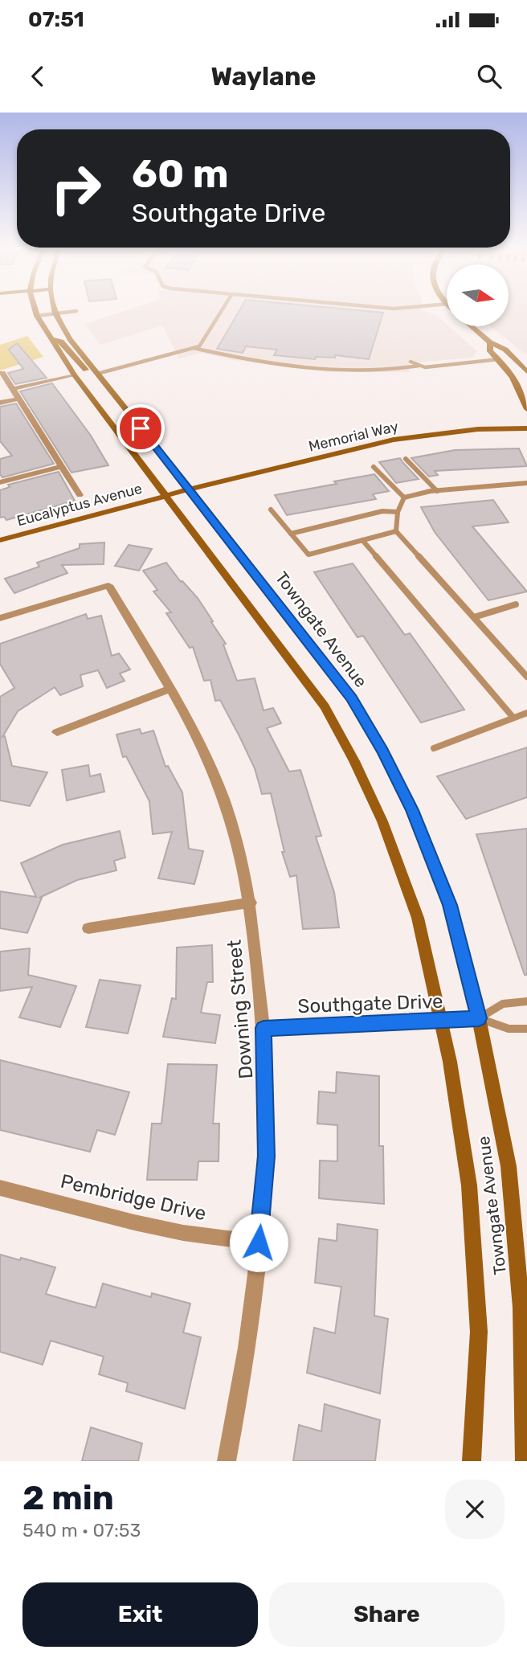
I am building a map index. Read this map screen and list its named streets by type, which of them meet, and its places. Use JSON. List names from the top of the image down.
{
  "streets": {
    "main road": ["Memorial Way", "Eucalyptus Avenue", "Towngate Avenue"],
    "street": ["Southgate Drive", "Downing Street", "Pembridge Drive"]
  },
  "crossings": [
    ["Memorial Way", "Eucalyptus Avenue"],
    ["Memorial Way", "Towngate Avenue"],
    ["Eucalyptus Avenue", "Towngate Avenue"],
    ["Towngate Avenue", "Southgate Drive"],
    ["Southgate Drive", "Downing Street"],
    ["Downing Street", "Pembridge Drive"]
  ],
  "north": "right",
  "page": {
    "status": "07:51",
    "header": "Waylane",
    "turn": ["60 m", "Southgate Drive"],
    "heading": ["2 min", "540 m · 07:53"],
    "buttons": ["Exit", "Share"]
  }
}
